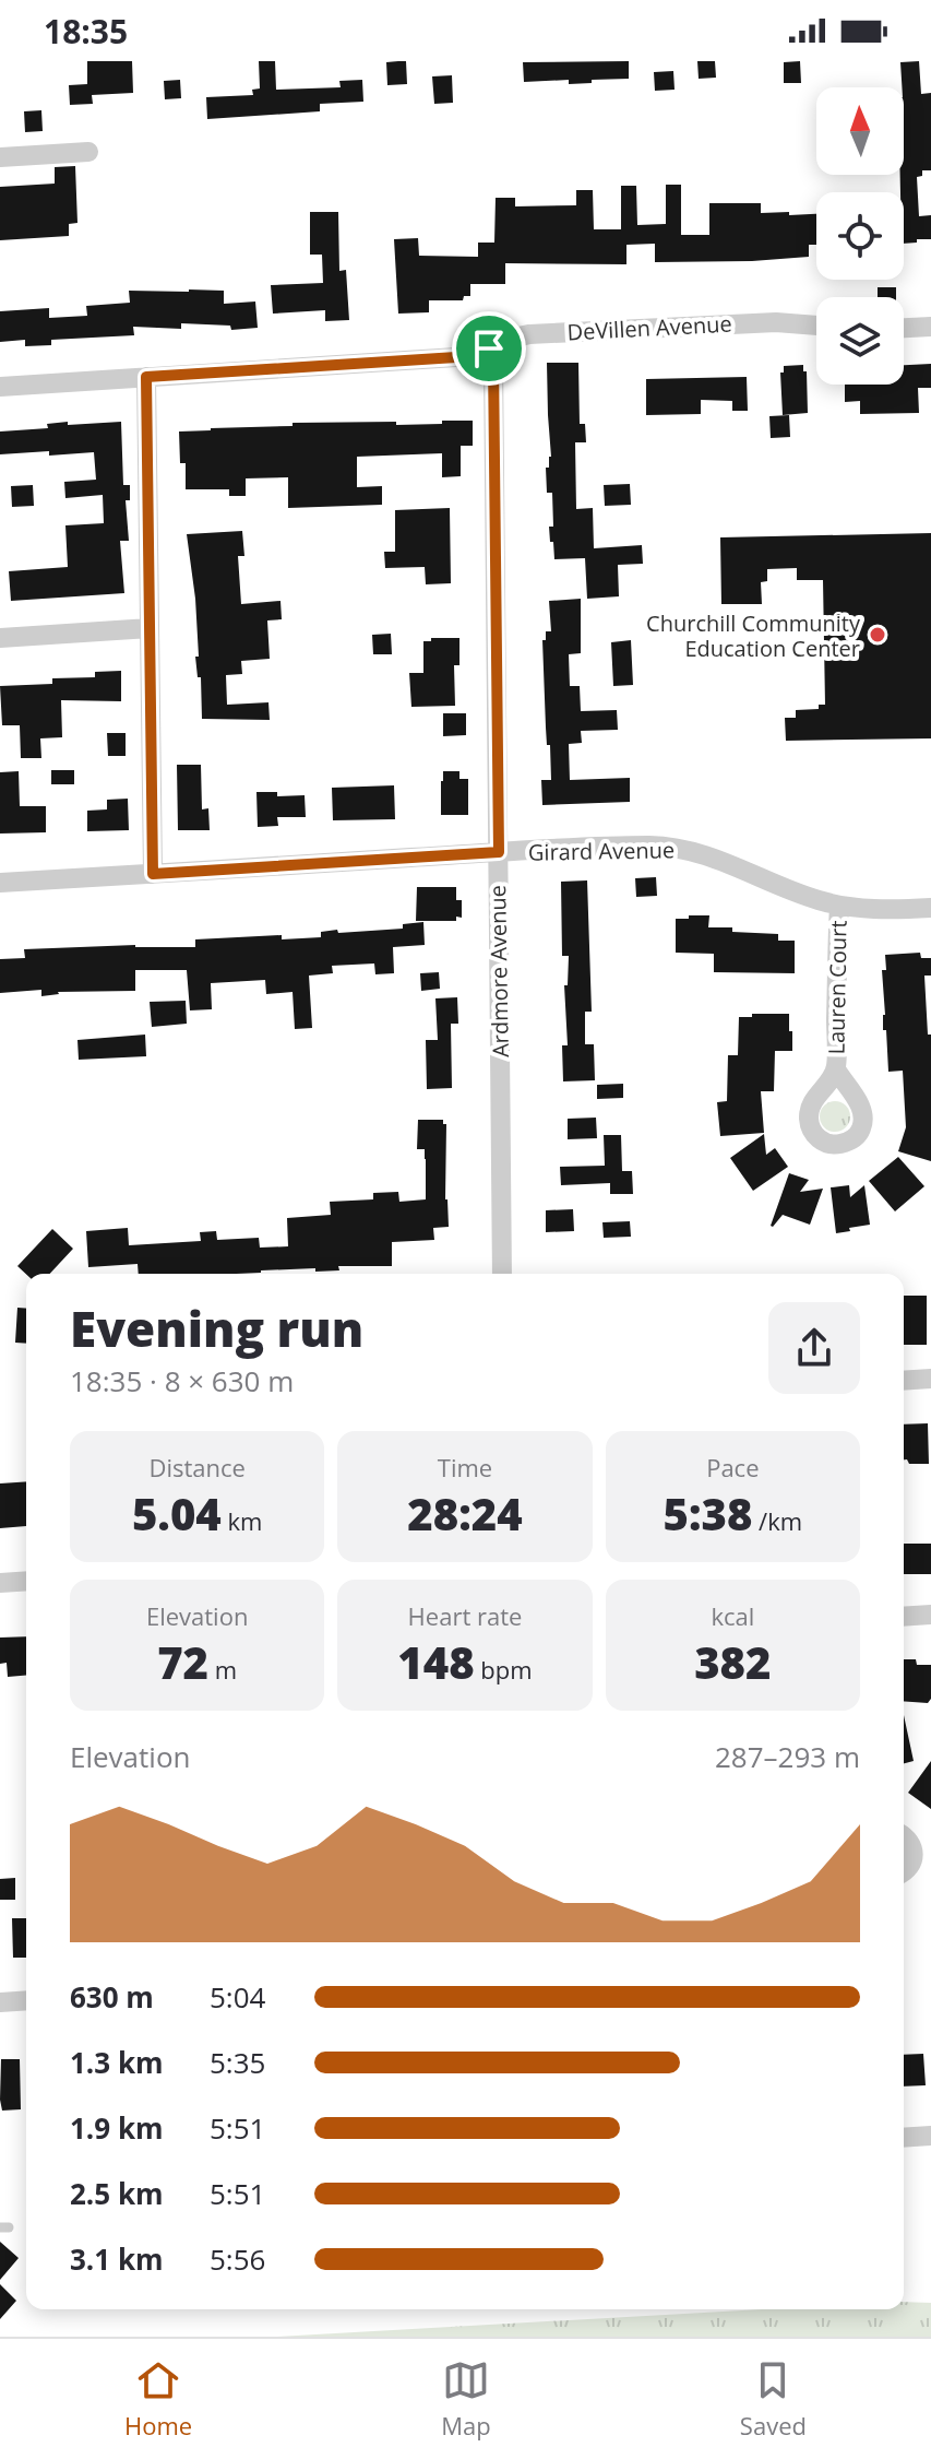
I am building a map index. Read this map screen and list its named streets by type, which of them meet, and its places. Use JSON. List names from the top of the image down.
{
  "streets": {
    "street": [
      "DeVillen Avenue",
      "Girard Avenue",
      "Ardmore Avenue",
      "Lauren Court"
    ]
  },
  "crossings": [
    ["DeVillen Avenue", "Ardmore Avenue"],
    ["Girard Avenue", "Ardmore Avenue"],
    ["Girard Avenue", "Lauren Court"]
  ],
  "places": ["Churchill Community Education Center"],
  "north": "top",
  "page": {
    "status": "18:35",
    "heading": ["Evening run", "18:35 · 8 × 630 m"],
    "stats": [
      ["Distance", "5.04 km"],
      ["Time", "28:24"],
      ["Pace", "5:38 /km"],
      ["Elevation", "72 m"],
      ["Heart rate", "148 bpm"],
      ["kcal", "382"]
    ],
    "chart": ["Elevation", "287–293 m"],
    "list": [
      {
        "name": "630 m",
        "note": "5:04"
      },
      {
        "name": "1.3 km",
        "note": "5:35"
      },
      {
        "name": "1.9 km",
        "note": "5:51"
      },
      {
        "name": "2.5 km",
        "note": "5:51"
      },
      {
        "name": "3.1 km",
        "note": "5:56"
      }
    ],
    "tabs": ["Home", "Map", "Saved"]
  }
}
